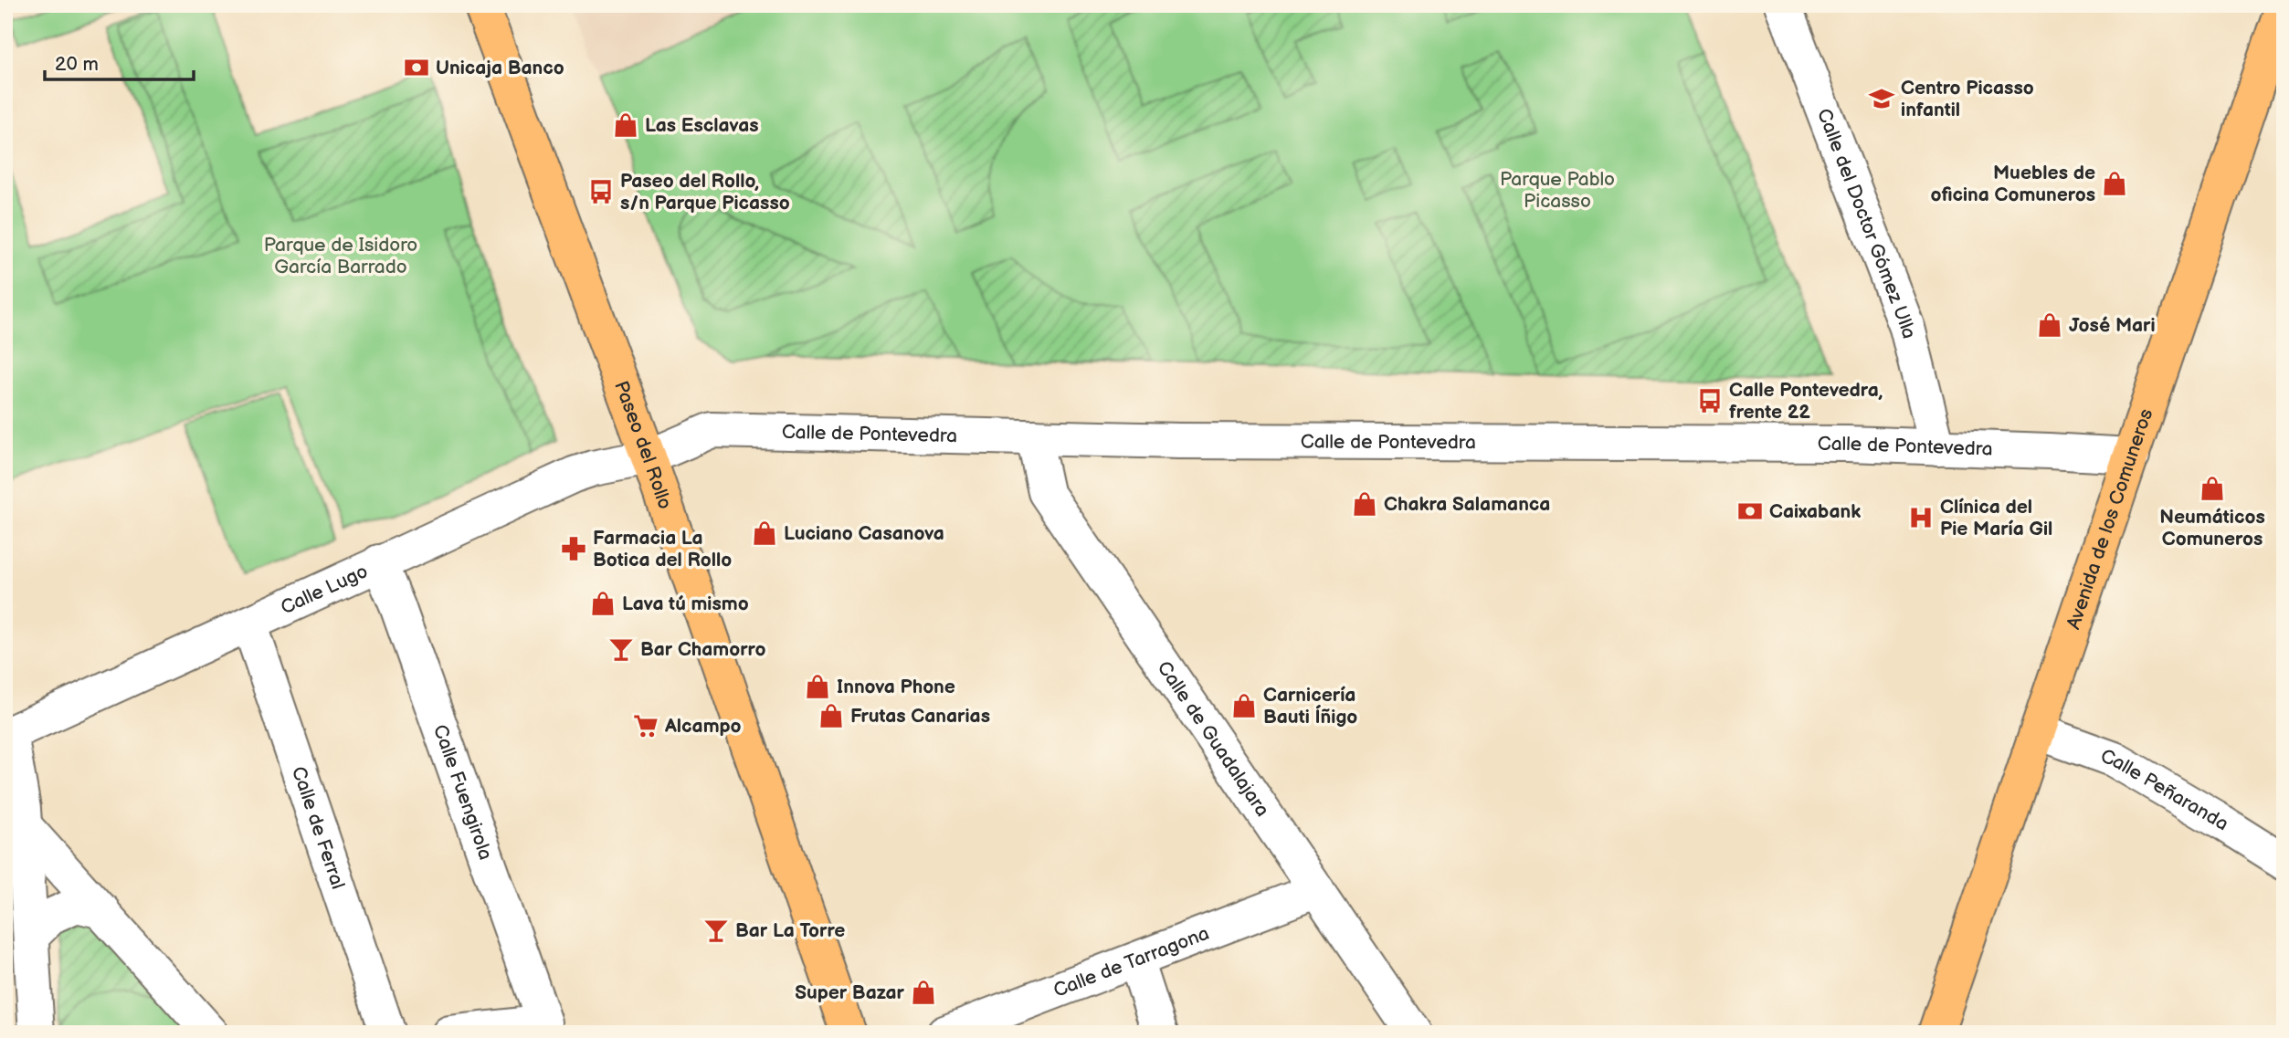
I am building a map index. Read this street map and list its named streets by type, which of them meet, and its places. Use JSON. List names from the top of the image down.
{
  "streets": {
    "main road": ["Paseo del Rollo", "Avenida de los Comuneros"],
    "street": [
      "Calle del Doctor Gómez Ulla",
      "Calle de Pontevedra",
      "Calle Lugo",
      "Calle de Guadalajara",
      "Calle Peñaranda",
      "Calle Fuengirola",
      "Calle de Ferral",
      "Calle de Tarragona"
    ]
  },
  "crossings": [
    ["Calle del Doctor Gómez Ulla", "Calle de Pontevedra"],
    ["Calle de Pontevedra", "Paseo del Rollo"],
    ["Calle de Pontevedra", "Avenida de los Comuneros"],
    ["Calle de Pontevedra", "Calle Lugo"],
    ["Calle de Pontevedra", "Calle de Guadalajara"],
    ["Paseo del Rollo", "Calle Lugo"],
    ["Avenida de los Comuneros", "Calle Peñaranda"],
    ["Calle Lugo", "Calle Fuengirola"],
    ["Calle Lugo", "Calle de Ferral"],
    ["Calle de Guadalajara", "Calle de Tarragona"]
  ],
  "parks": ["Parque Pablo Picasso", "Parque de Isidoro García Barrado"],
  "places": {
    "bank": ["Unicaja Banco", "Caixabank"],
    "school or university": ["Centro Picasso infantil"],
    "shop": [
      "Las Esclavas",
      "Muebles de oficina Comuneros",
      "José Mari",
      "Neumáticos Comuneros",
      "Chakra Salamanca",
      "Luciano Casanova",
      "Lava tú mismo",
      "Innova Phone",
      "Carnicería Bauti Íñigo",
      "Frutas Canarias",
      "Super Bazar"
    ],
    "bus stop": ["Paseo del Rollo, s/n Parque Picasso", "Calle Pontevedra, frente 22"],
    "hospital": ["Clínica del Pie María Gil"],
    "pharmacy": ["Farmacia La Botica del Rollo"],
    "bar": ["Bar Chamorro", "Bar La Torre"],
    "supermarket": ["Alcampo"]
  },
  "scale_bar": "20 m"
}
